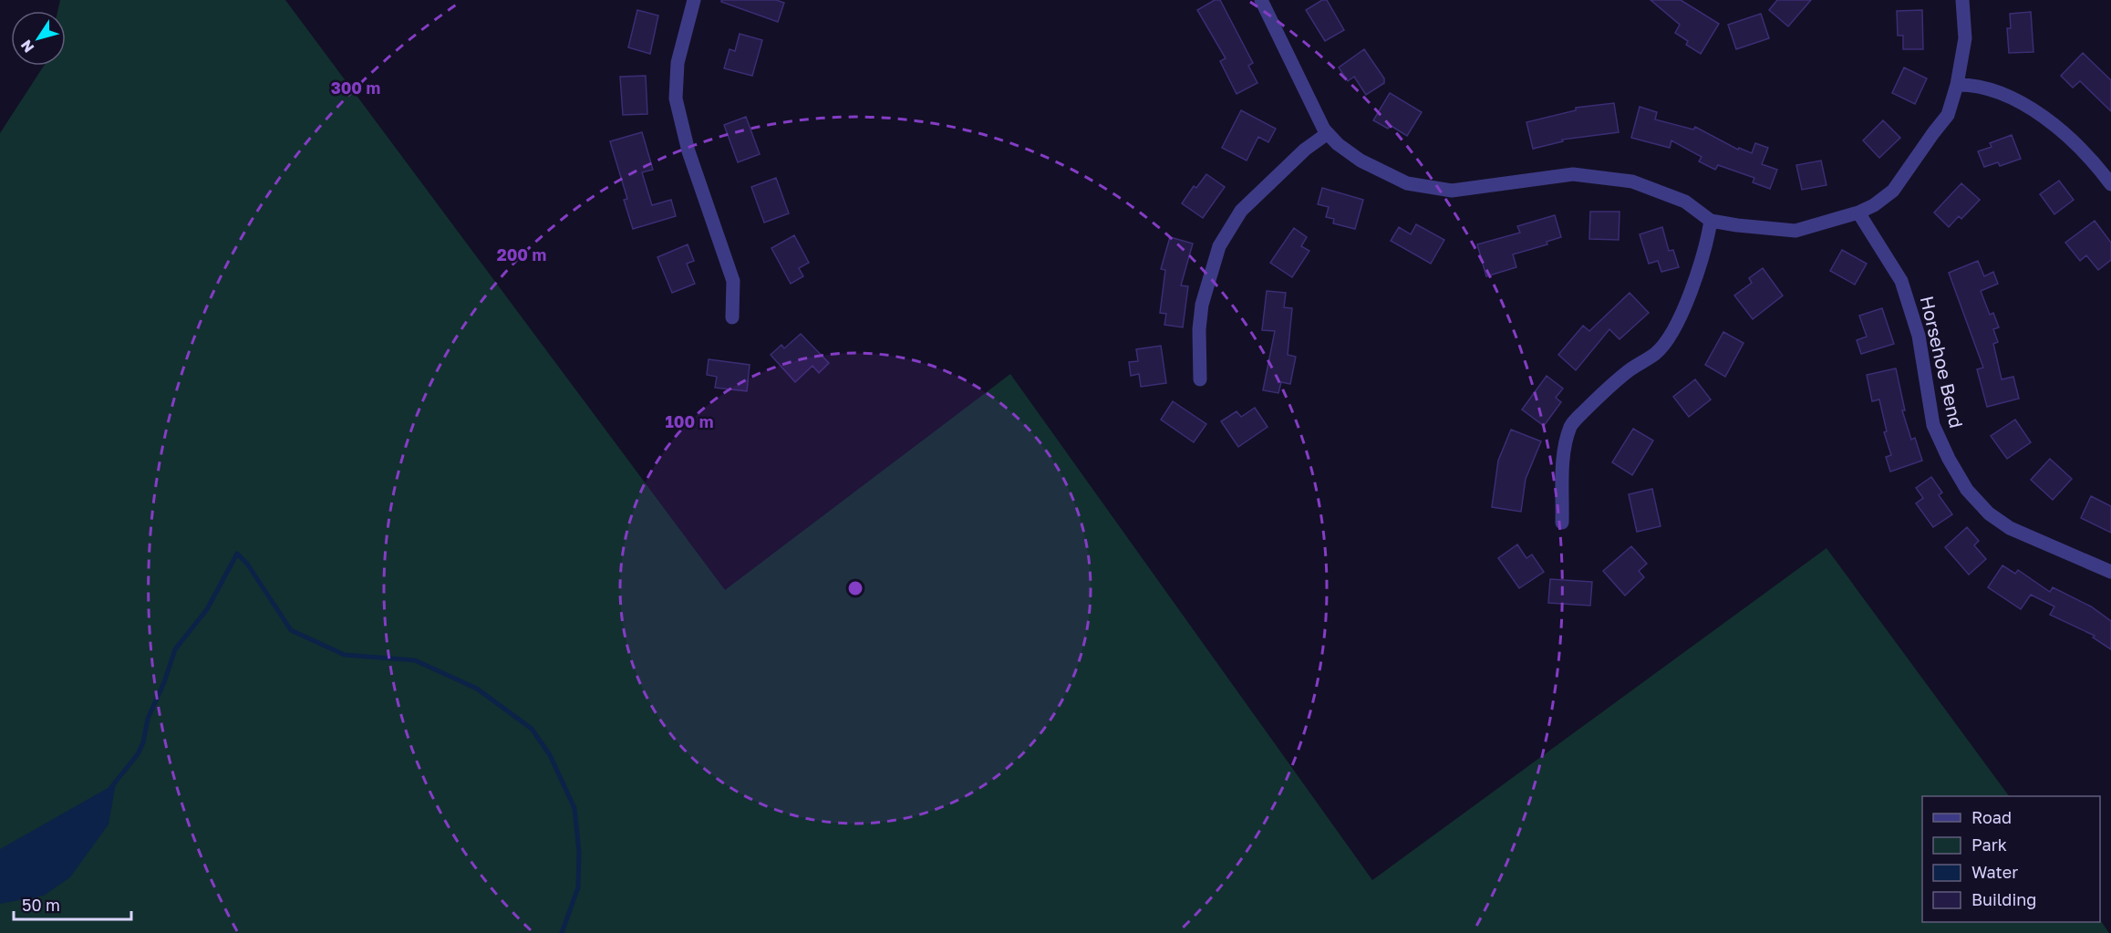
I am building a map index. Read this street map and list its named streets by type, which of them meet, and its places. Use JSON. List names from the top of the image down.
{
  "streets": {
    "street": ["Horsehoe Bend"]
  },
  "legend": [
    "Road",
    "Park",
    "Water",
    "Building"
  ],
  "scale_bar": "50 m",
  "north": "bottom left",
  "rings": ["300 m", "200 m", "100 m"]
}
